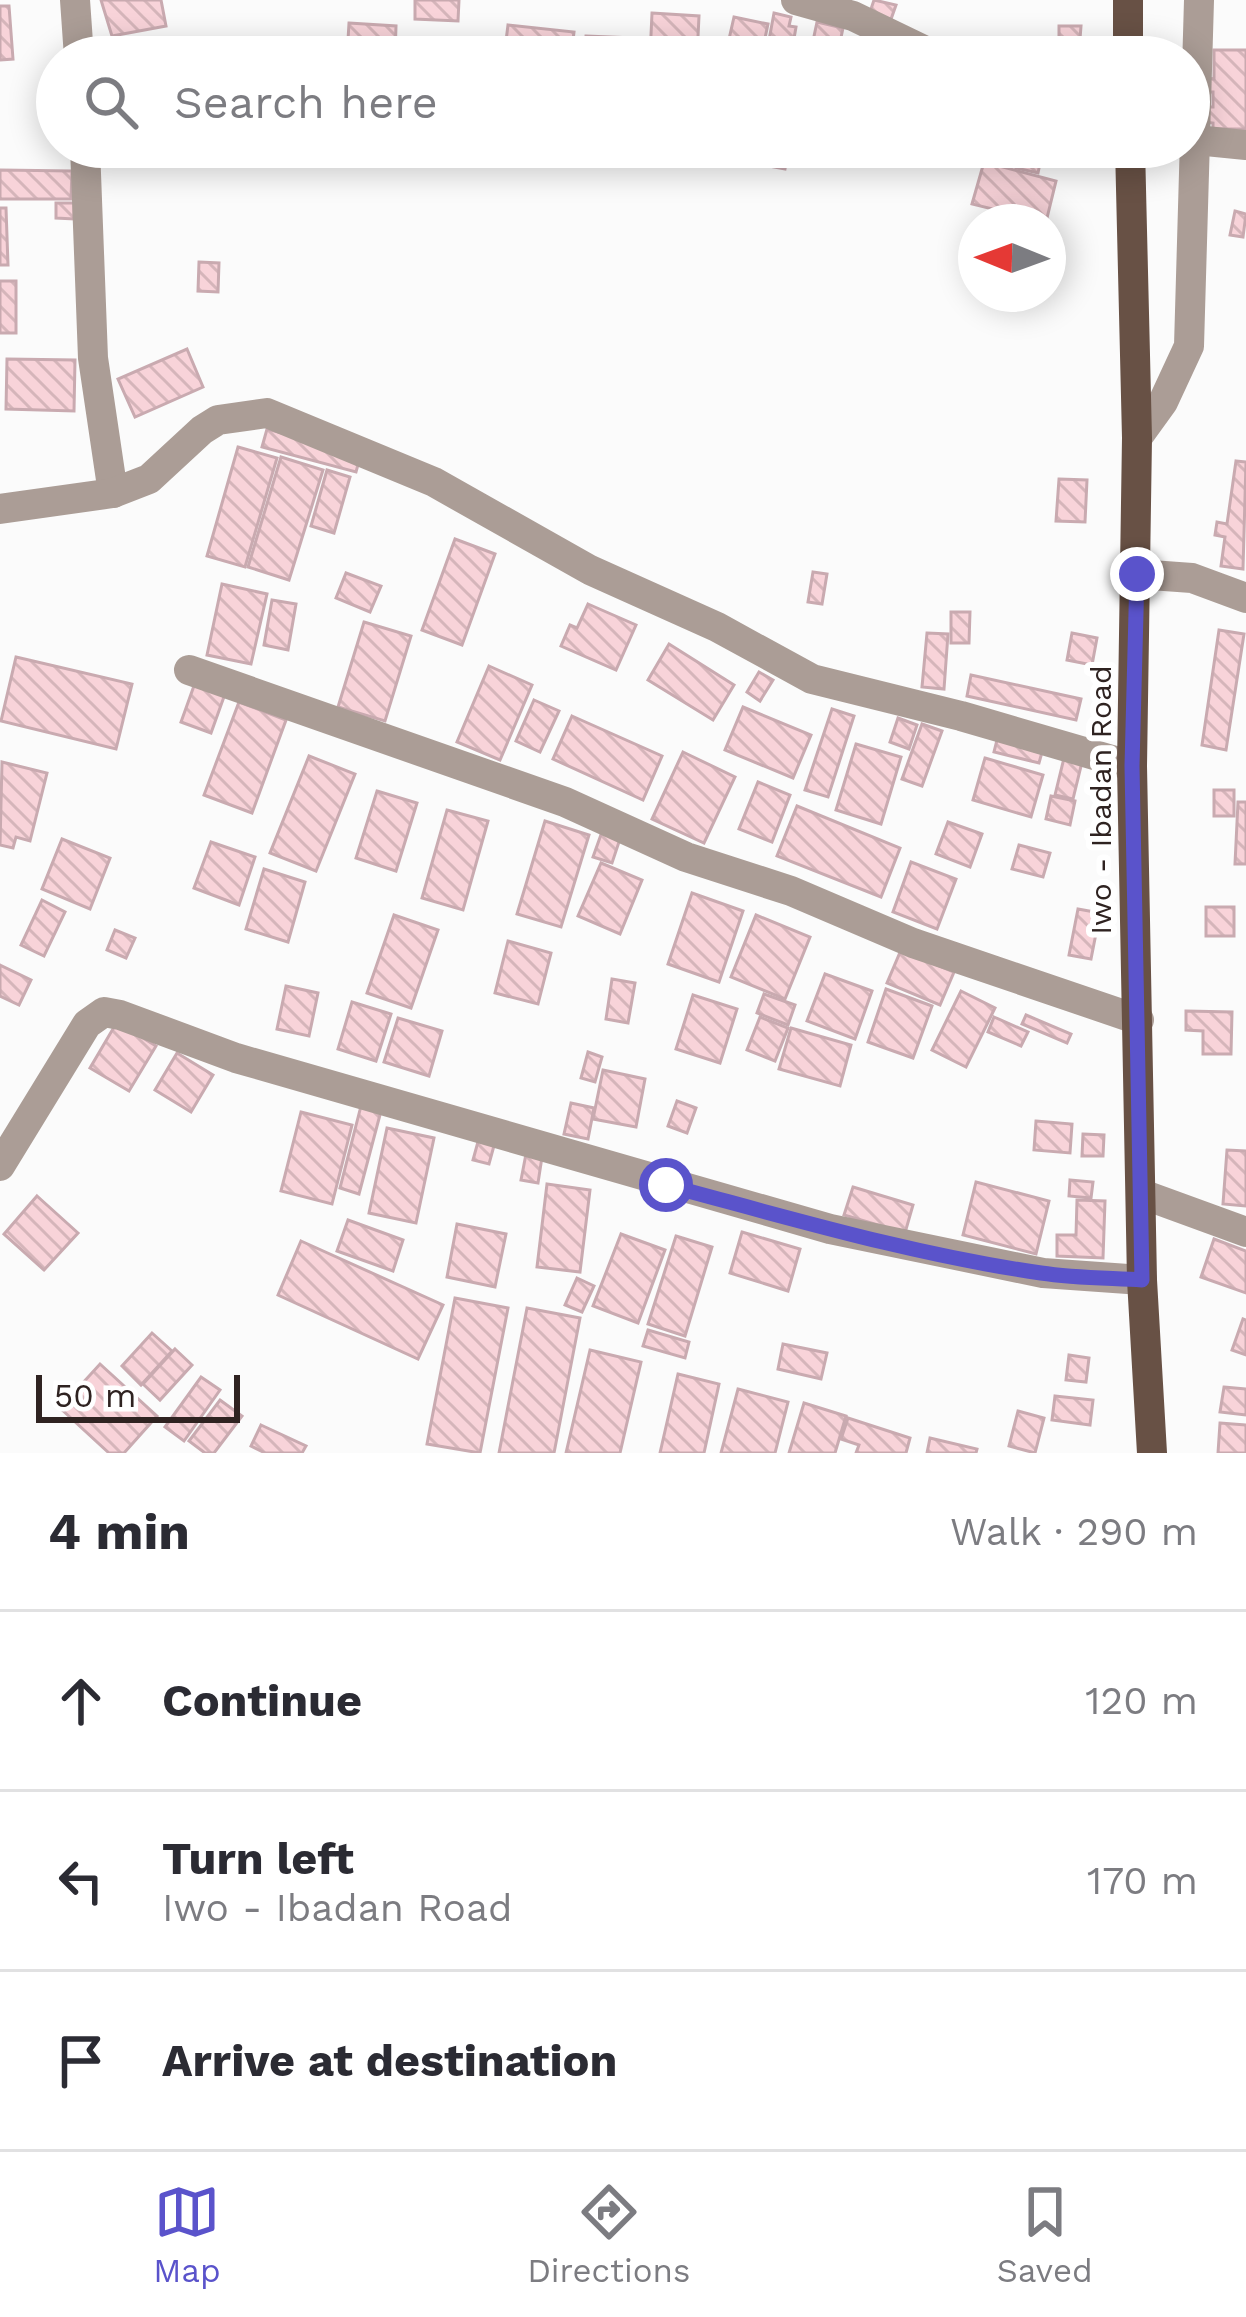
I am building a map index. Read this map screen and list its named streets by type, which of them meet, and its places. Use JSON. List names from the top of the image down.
{
  "streets": {
    "main road": ["Iwo - Ibadan Road"]
  },
  "scale_bar": "50 m",
  "north": "left",
  "page": {
    "search": "Search here",
    "scale": "50 m",
    "heading": ["4 min", "Walk · 290 m"],
    "list": [
      ["Continue", "120 m"],
      ["Turn left", "Iwo - Ibadan Road", "170 m"],
      "Arrive at destination"
    ],
    "nav": ["Map", "Directions", "Saved"]
  }
}
